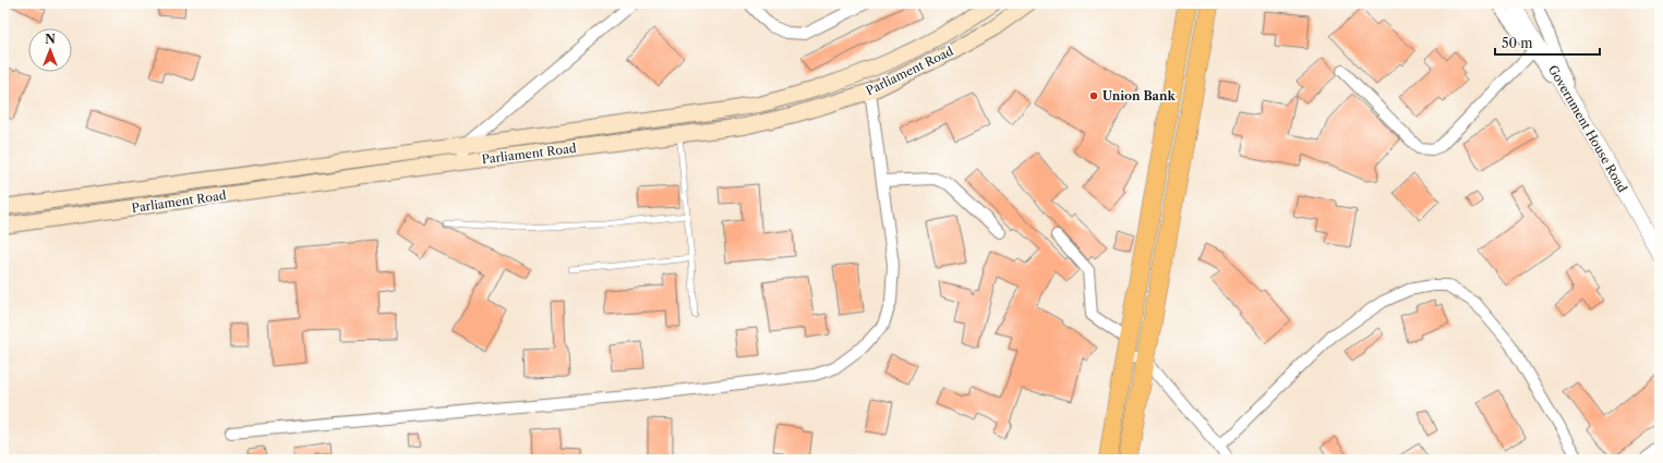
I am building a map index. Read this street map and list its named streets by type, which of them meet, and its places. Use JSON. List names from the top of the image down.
{
  "streets": {
    "main road": ["Parliament Road"],
    "street": ["Government House Road"]
  },
  "places": ["Union Bank"],
  "scale_bar": "50 m",
  "north": "top"
}
